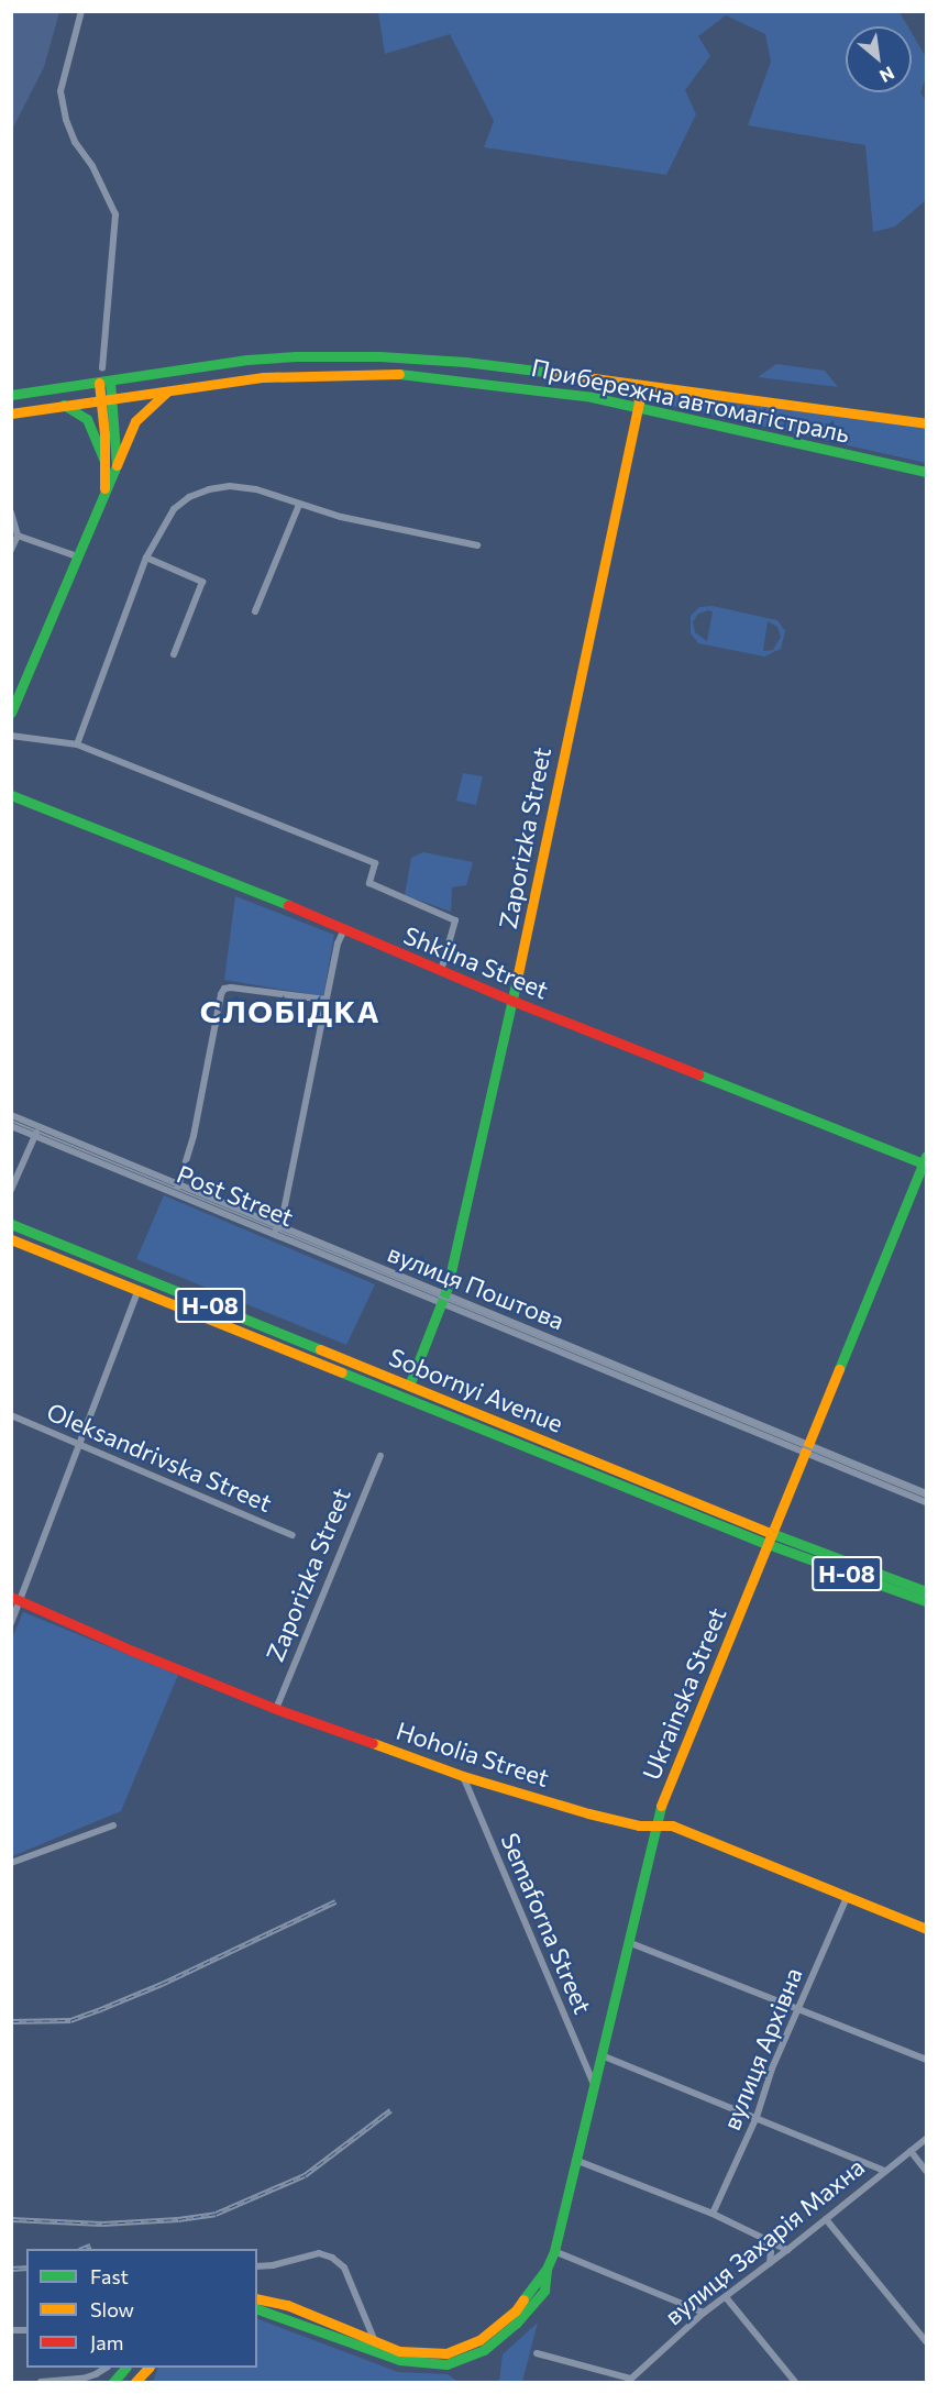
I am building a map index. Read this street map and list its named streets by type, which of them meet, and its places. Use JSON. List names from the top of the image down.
{
  "streets": {
    "main road": [
      "Прибережна автомагістраль",
      "Zaporizka Street",
      "Shkilna Street",
      "Н-08",
      "Sobornyi Avenue",
      "Ukrainska Street",
      "Hoholia Street"
    ],
    "street": [
      "Post Street",
      "вулиця Поштова",
      "Oleksandrivska Street",
      "Semaforna Street",
      "вулиця Архівна",
      "вулиця Захарія Махна"
    ]
  },
  "crossings": [
    ["Прибережна автомагістраль", "Zaporizka Street"],
    ["Zaporizka Street", "Shkilna Street"],
    ["Zaporizka Street", "Post Street"],
    ["Zaporizka Street", "вулиця Поштова"],
    ["Zaporizka Street", "Sobornyi Avenue"],
    ["Zaporizka Street", "Hoholia Street"],
    ["Shkilna Street", "Ukrainska Street"],
    ["Post Street", "вулиця Поштова"],
    ["вулиця Поштова", "Ukrainska Street"],
    ["Sobornyi Avenue", "Ukrainska Street"],
    ["Ukrainska Street", "Hoholia Street"],
    ["Ukrainska Street", "Semaforna Street"],
    ["Hoholia Street", "Semaforna Street"],
    ["Hoholia Street", "вулиця Архівна"]
  ],
  "districts": ["СЛОБІДКА"],
  "legend": ["Fast", "Slow", "Jam"],
  "north": "bottom right"
}
